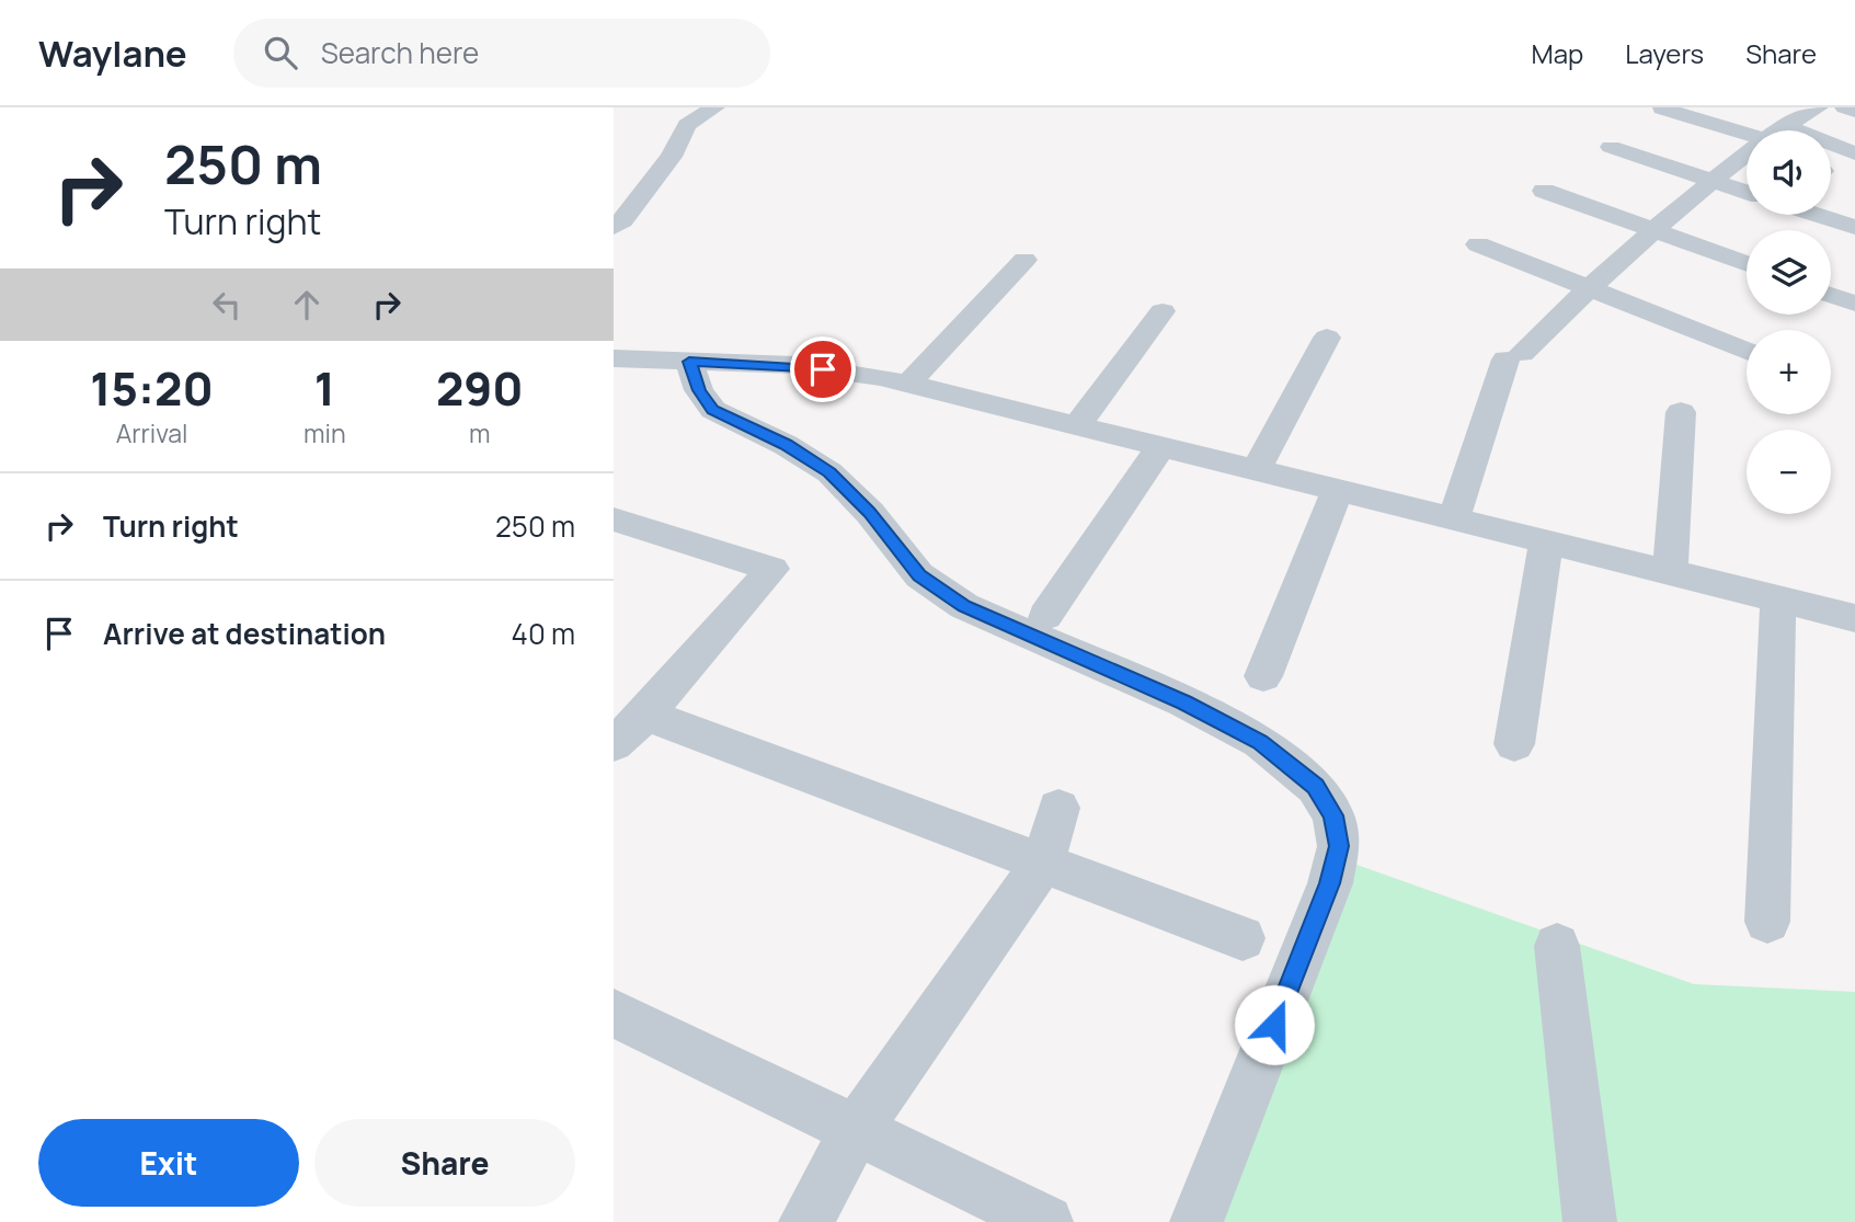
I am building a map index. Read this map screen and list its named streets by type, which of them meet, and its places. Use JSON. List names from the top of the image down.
{
  "page": {
    "header": "Waylane",
    "search": "Search here",
    "nav": ["Map", "Layers", "Share"],
    "turn": ["250 m", "Turn right"],
    "map_buttons": ["+", "−"],
    "eta": [
      "15:20",
      "Arrival",
      "1",
      "min",
      "290",
      "m"
    ],
    "list": [
      {
        "name": "Turn right",
        "value": "250 m"
      },
      {
        "name": "Arrive at destination",
        "value": "40 m"
      }
    ],
    "buttons": ["Exit", "Share"]
  }
}
